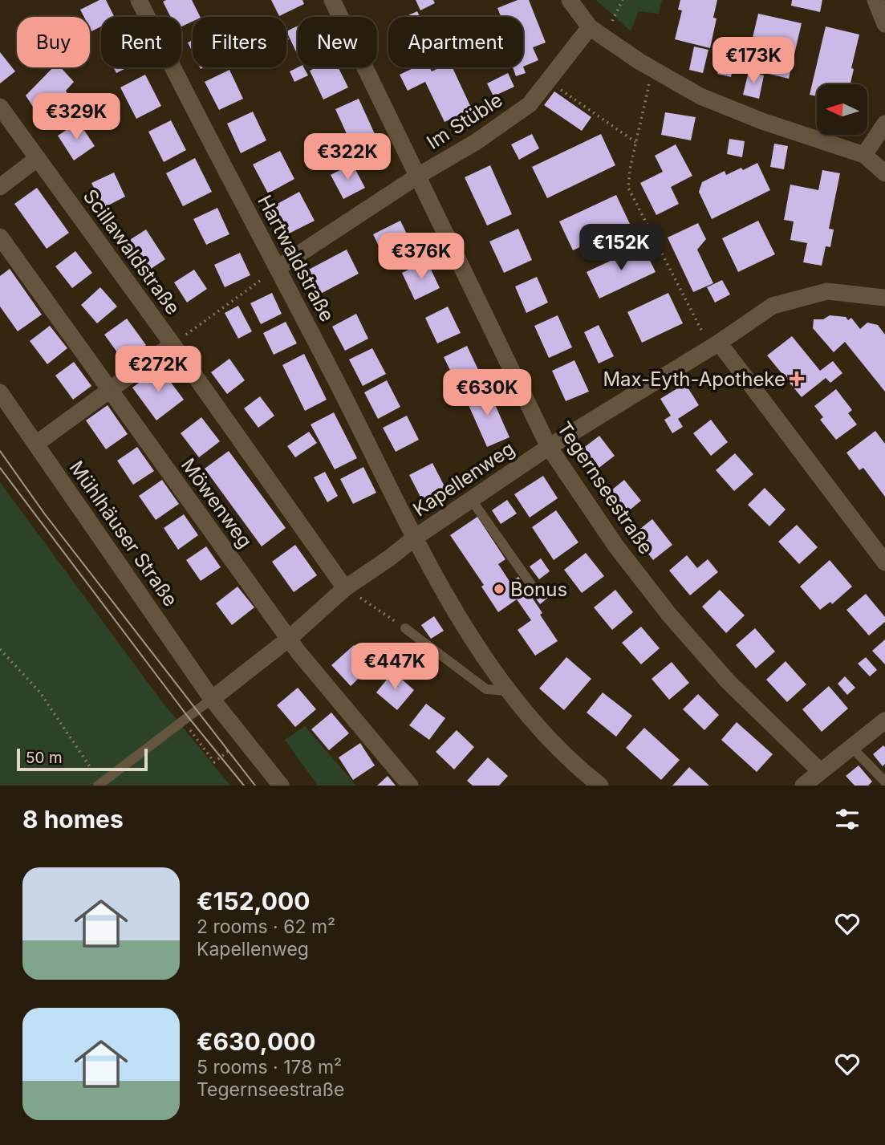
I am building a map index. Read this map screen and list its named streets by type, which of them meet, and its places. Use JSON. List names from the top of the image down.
{
  "streets": {
    "street": [
      "Im Stüble",
      "Scillawaldstraße",
      "Hartwaldstraße",
      "Kapellenweg",
      "Tegernseestraße",
      "Möwenweg",
      "Mühlhäuser Straße"
    ]
  },
  "crossings": [
    ["Im Stüble", "Hartwaldstraße"],
    ["Im Stüble", "Tegernseestraße"],
    ["Scillawaldstraße", "Kapellenweg"],
    ["Hartwaldstraße", "Kapellenweg"],
    ["Kapellenweg", "Tegernseestraße"],
    ["Kapellenweg", "Möwenweg"],
    ["Kapellenweg", "Mühlhäuser Straße"]
  ],
  "places": {
    "health": ["Max-Eyth-Apotheke"],
    "other": ["Bonus"]
  },
  "scale_bar": "50 m",
  "north": "left",
  "page": {
    "chip": [
      "Buy",
      "Rent",
      "Filters",
      "New",
      "Apartment"
    ],
    "price": [
      "€173K",
      "€329K",
      "€322K",
      "€152K",
      "€376K",
      "€272K",
      "€630K",
      "€447K"
    ],
    "scale": "50 m",
    "heading": "8 homes",
    "list": [
      {
        "name": "€152,000",
        "note": "2 rooms · 62 m² · Kapellenweg"
      },
      {
        "name": "€630,000",
        "note": "5 rooms · 178 m² · Tegernseestraße"
      }
    ]
  }
}
